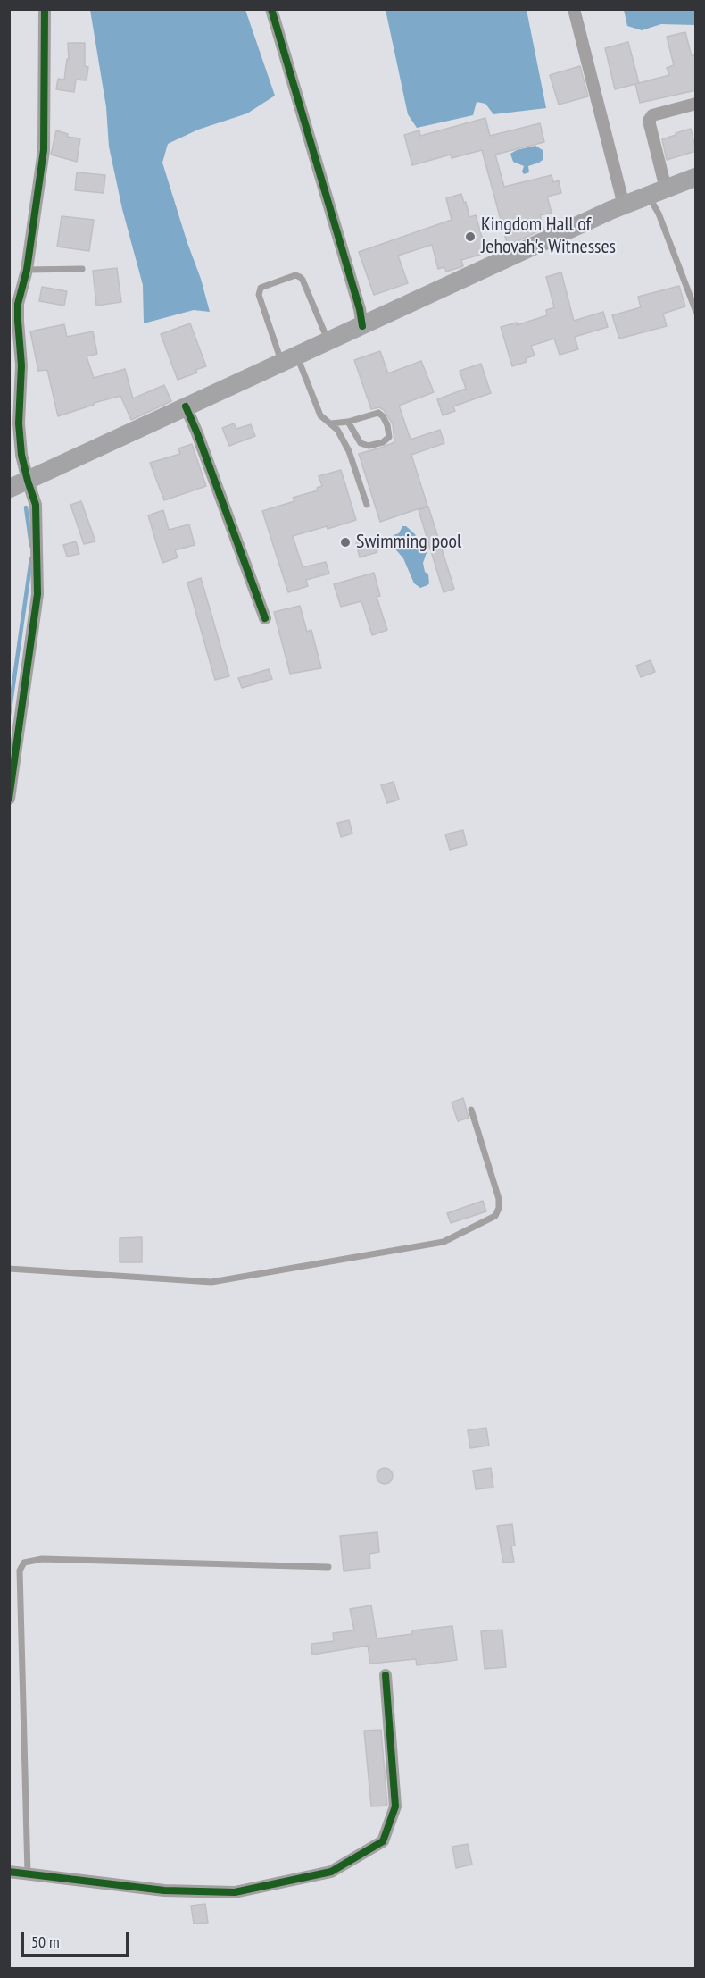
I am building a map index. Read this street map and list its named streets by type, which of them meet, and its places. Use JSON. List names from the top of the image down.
{
  "places": ["Kingdom Hall of Jehovah's Witnesses", "Swimming pool"],
  "scale_bar": "50 m"
}
